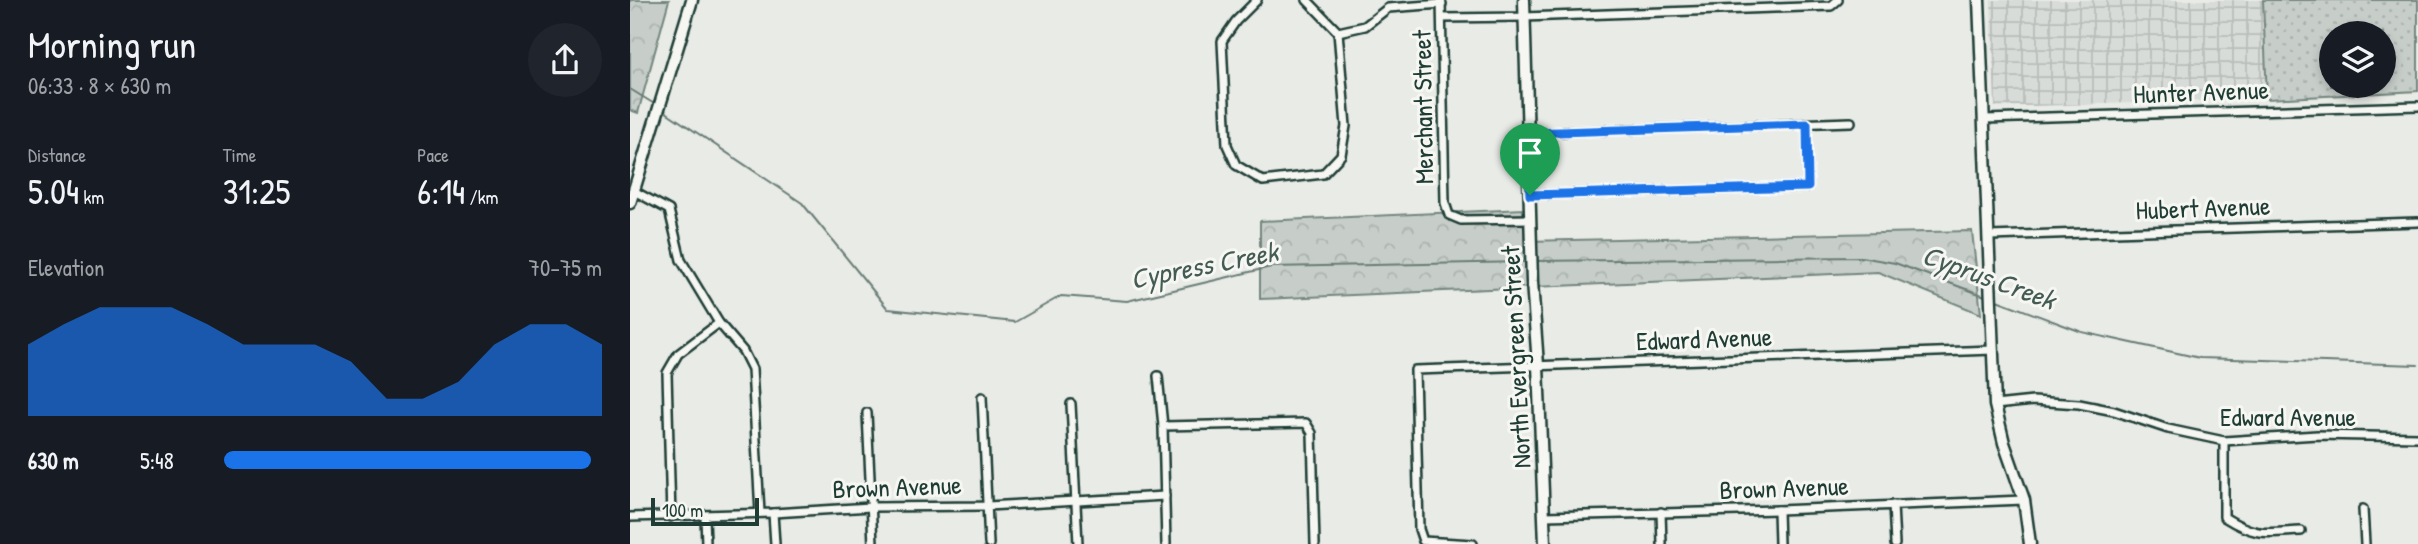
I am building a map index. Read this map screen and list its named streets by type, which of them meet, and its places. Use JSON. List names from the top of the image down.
{
  "streets": {
    "main road": ["North Evergreen Street"],
    "street": [
      "Hunter Avenue",
      "Merchant Street",
      "Hubert Avenue",
      "Edward Avenue",
      "Brown Avenue"
    ]
  },
  "crossings": [
    ["Merchant Street", "North Evergreen Street"],
    ["Edward Avenue", "North Evergreen Street"],
    ["North Evergreen Street", "Brown Avenue"]
  ],
  "water": ["Cypress Creek", "Cyprus Creek"],
  "scale_bar": "100 m",
  "page": {
    "heading": ["Morning run", "06:33 · 8 × 630 m"],
    "stats": [
      ["Distance", "5.04 km"],
      ["Time", "31:25"],
      ["Pace", "6:14 /km"]
    ],
    "chart": ["Elevation", "70–75 m"],
    "list": [
      {
        "name": "630 m",
        "note": "5:48"
      }
    ],
    "scale": "100 m"
  }
}
